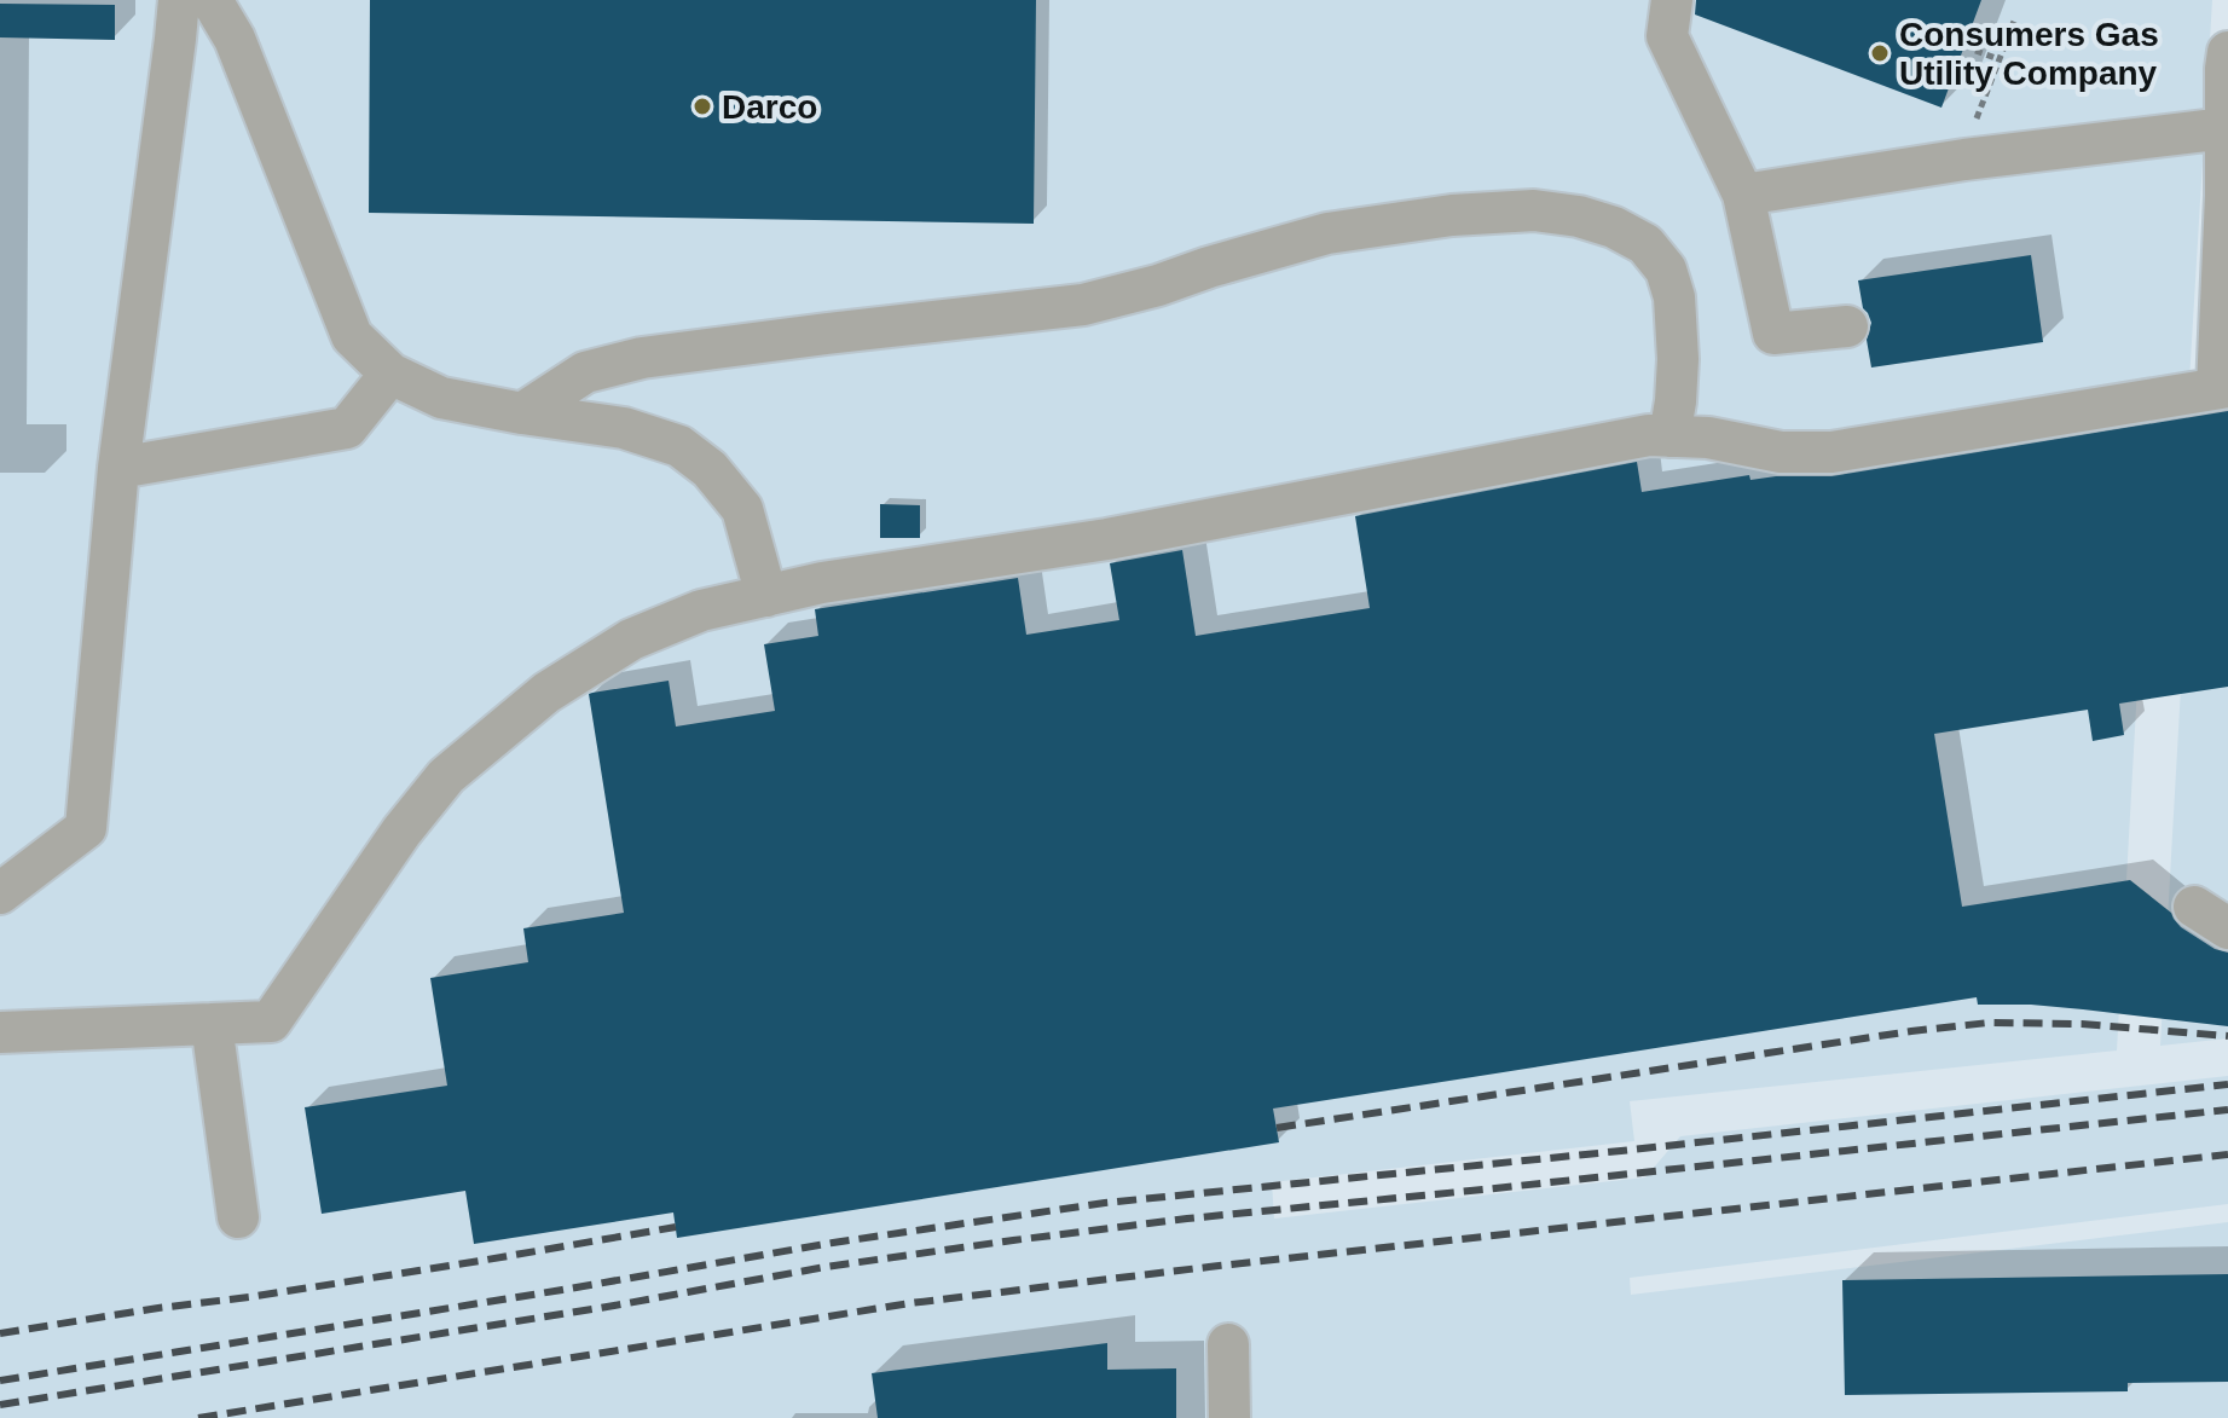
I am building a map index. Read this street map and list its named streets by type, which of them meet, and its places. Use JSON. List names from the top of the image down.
{
  "places": ["Consumers Gas Utility Company", "Darco"]
}
